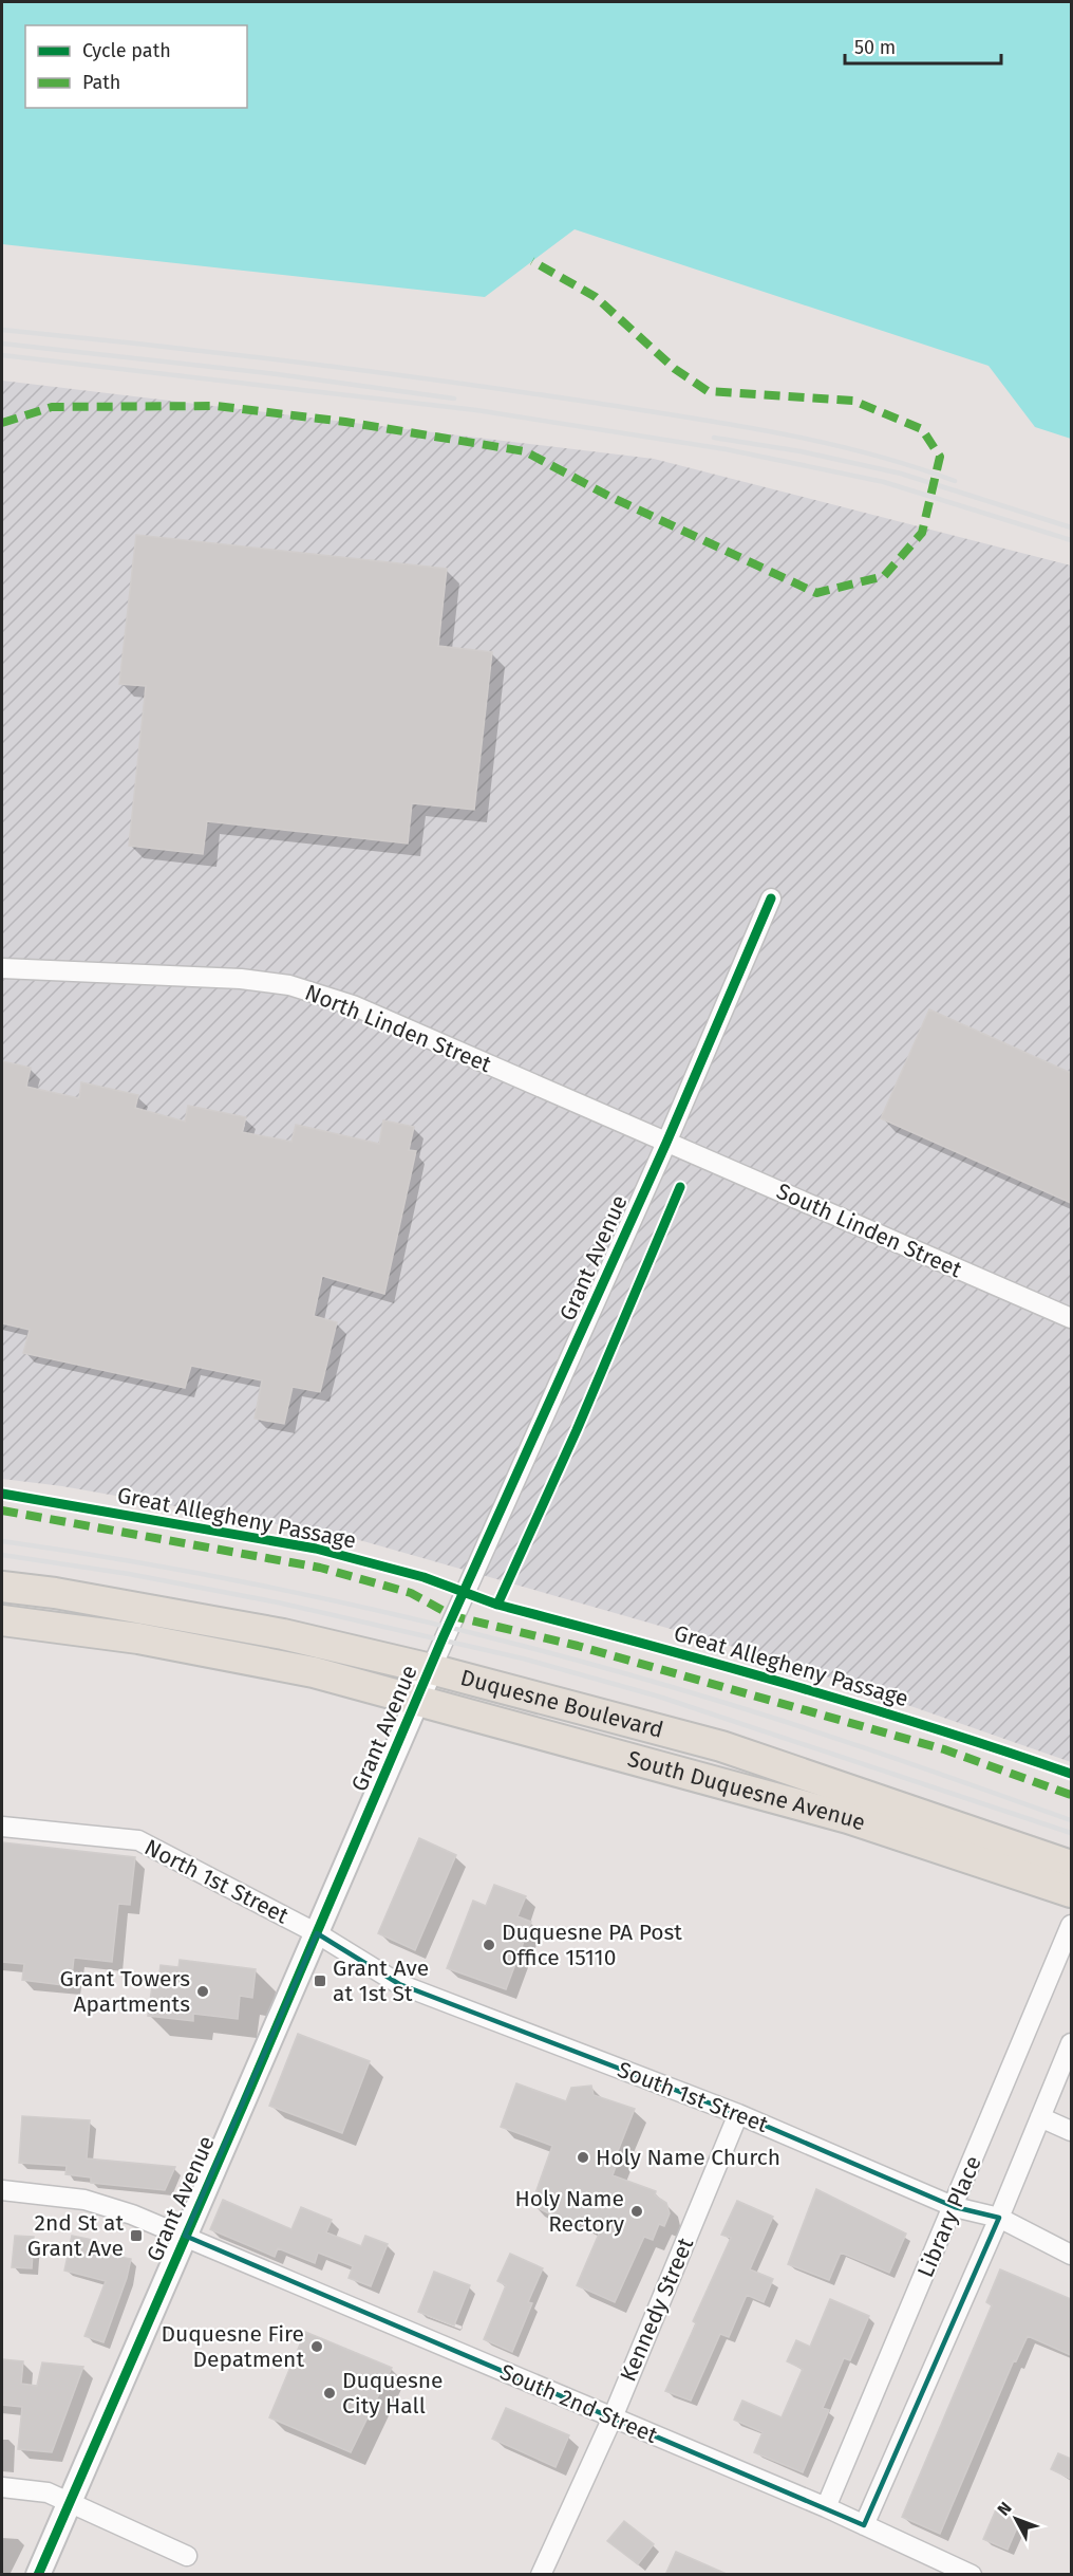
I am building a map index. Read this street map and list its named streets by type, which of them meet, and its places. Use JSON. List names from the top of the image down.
{
  "streets": {
    "main road": ["Duquesne Boulevard", "South Duquesne Avenue"],
    "street": [
      "North Linden Street",
      "South Linden Street",
      "Grant Avenue",
      "North 1st Street",
      "South 1st Street",
      "Library Place",
      "Kennedy Street",
      "South 2nd Street"
    ],
    "cycle path": ["Great Allegheny Passage"]
  },
  "crossings": [
    ["North Linden Street", "South Linden Street"],
    ["North Linden Street", "Grant Avenue"],
    ["South Linden Street", "Grant Avenue"],
    ["Grant Avenue", "Duquesne Boulevard"],
    ["Grant Avenue", "South Duquesne Avenue"],
    ["Grant Avenue", "North 1st Street"],
    ["Grant Avenue", "South 1st Street"],
    ["Grant Avenue", "South 2nd Street"],
    ["North 1st Street", "South 1st Street"],
    ["South 1st Street", "Library Place"],
    ["South 1st Street", "Kennedy Street"],
    ["Library Place", "South 2nd Street"],
    ["Kennedy Street", "South 2nd Street"]
  ],
  "places": {
    "other": [
      "Duquesne PA Post Office 15110",
      "Grant Towers Apartments",
      "Holy Name Church",
      "Holy Name Rectory",
      "Duquesne Fire Depatment",
      "Duquesne City Hall"
    ],
    "transit": ["Grant Ave at 1st St", "2nd St at Grant Ave"]
  },
  "legend": ["Cycle path", "Path"],
  "scale_bar": "50 m",
  "north": "top left"
}
